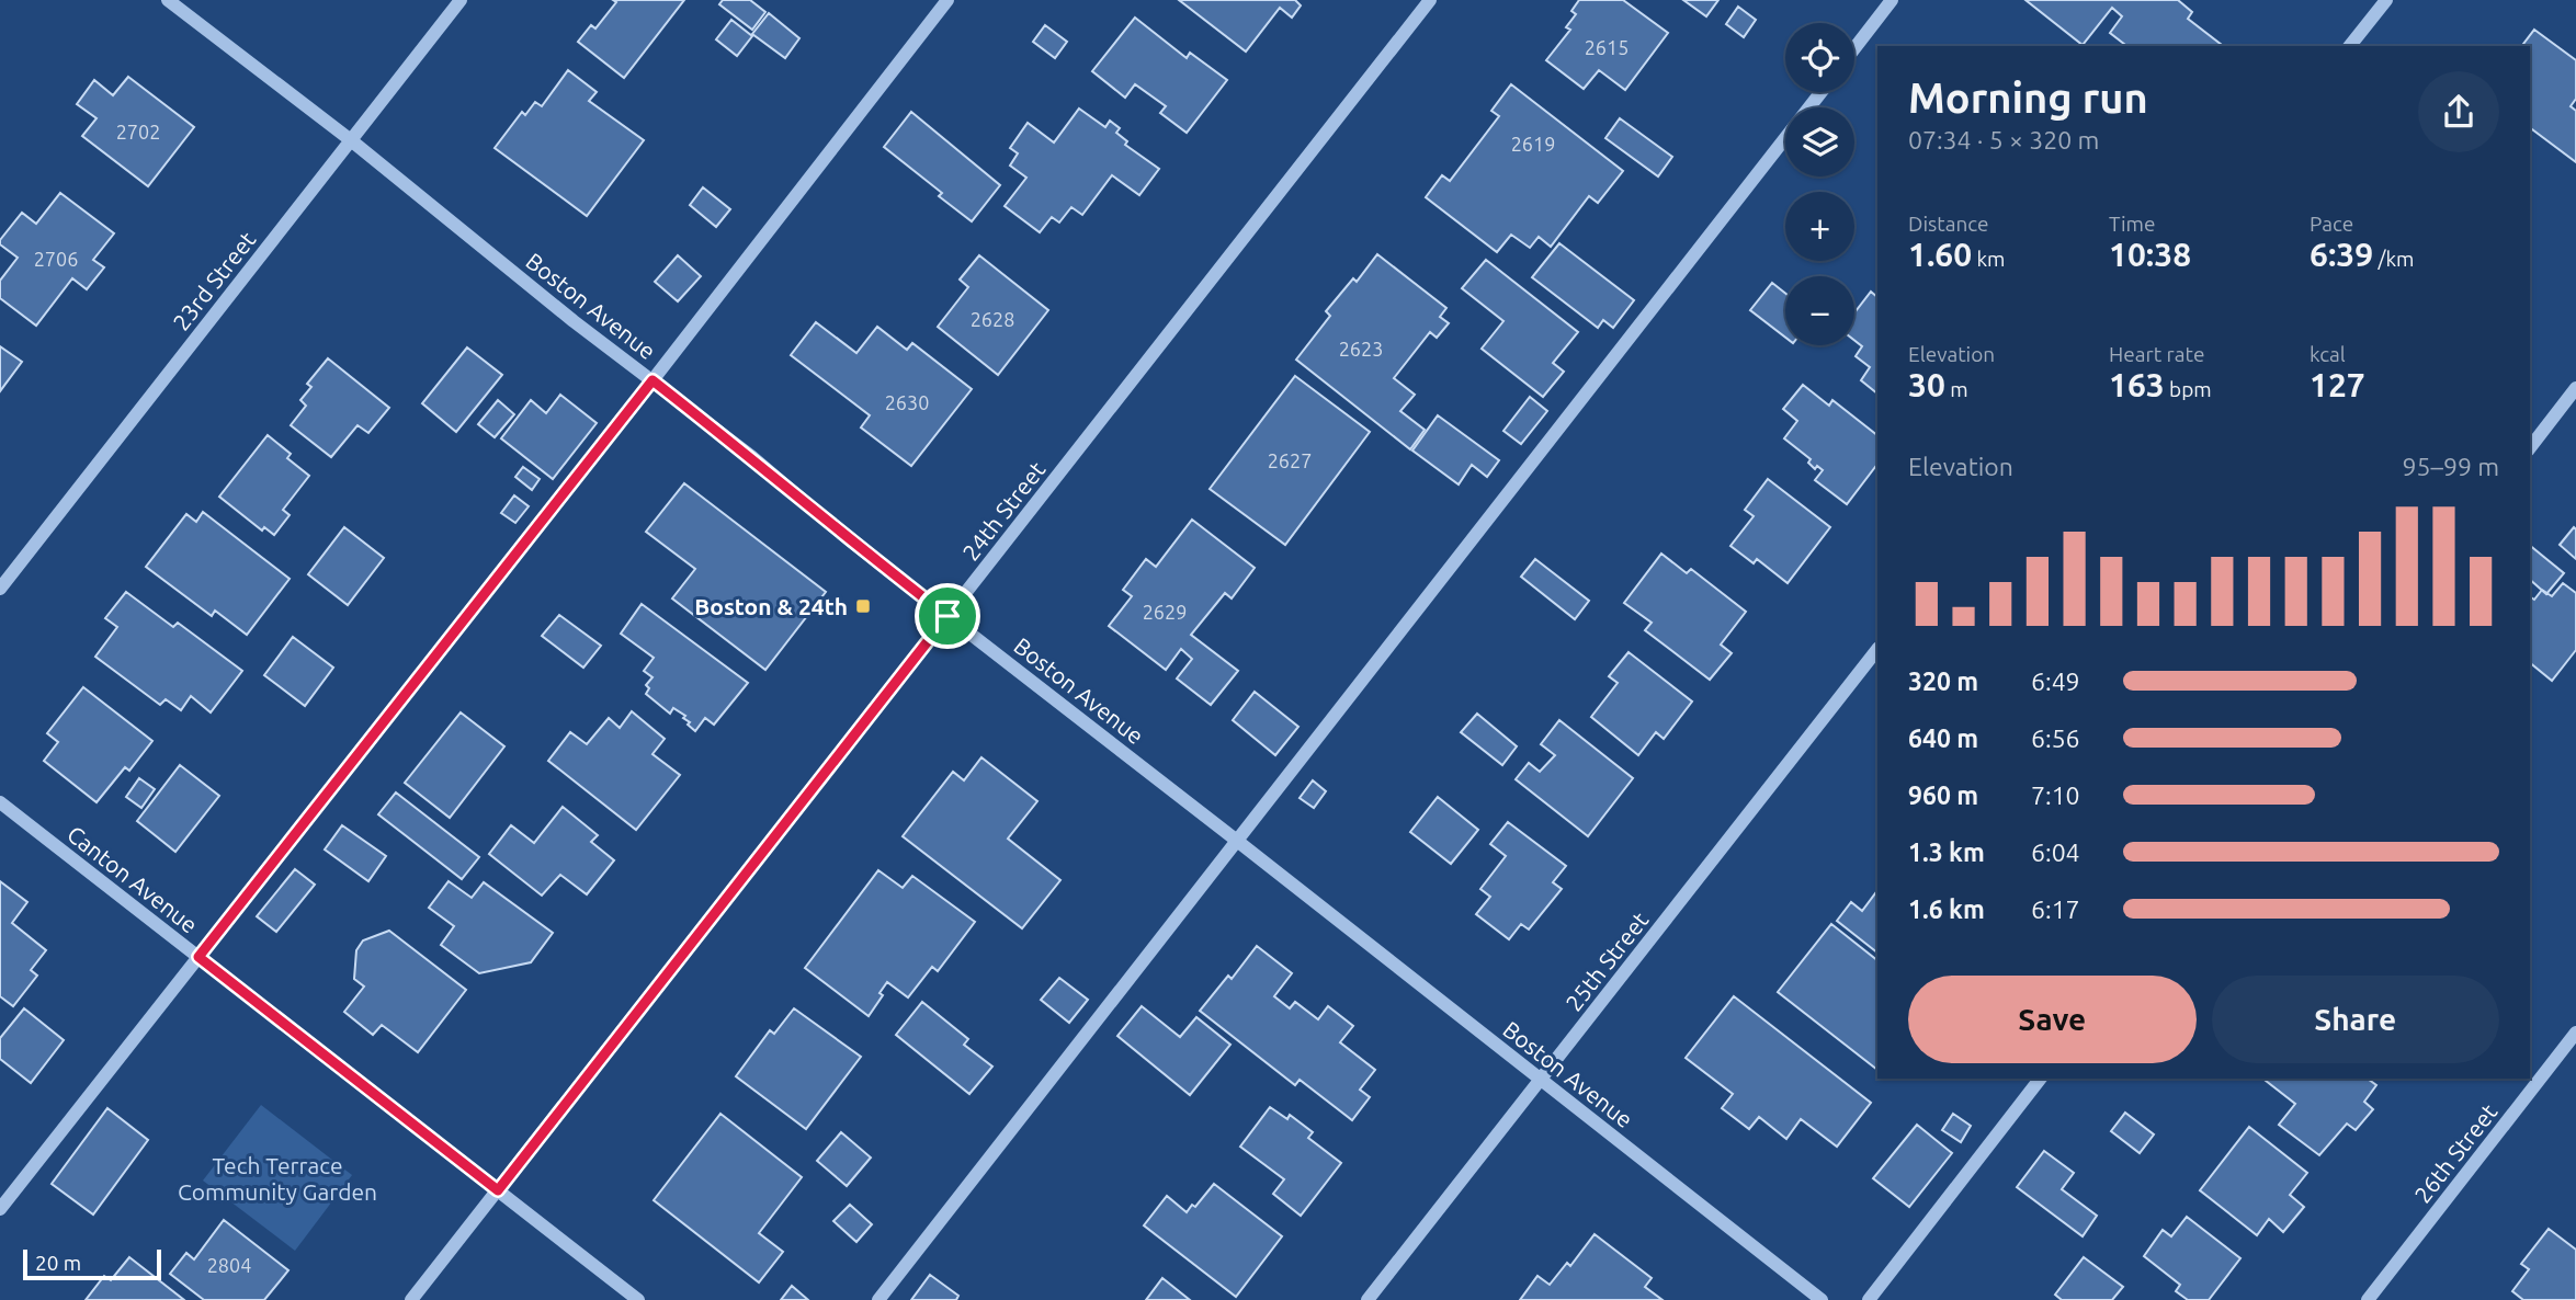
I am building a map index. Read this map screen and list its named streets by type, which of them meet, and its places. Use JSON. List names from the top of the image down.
{
  "streets": {
    "street": [
      "23rd Street",
      "Boston Avenue",
      "24th Street",
      "Canton Avenue",
      "25th Street",
      "26th Street"
    ]
  },
  "crossings": [
    ["23rd Street", "Boston Avenue"],
    ["Boston Avenue", "24th Street"],
    ["Boston Avenue", "25th Street"],
    ["24th Street", "Canton Avenue"]
  ],
  "parks": ["Tech Terrace Community Garden"],
  "places": {
    "transit": ["Boston & 24th"]
  },
  "house_numbers": [
    "2615",
    "2702",
    "2619",
    "2706",
    "2628",
    "2623",
    "2630",
    "2627",
    "2629",
    "2804"
  ],
  "scale_bar": "20 m",
  "page": {
    "map_buttons": ["+", "−"],
    "heading": ["Morning run", "07:34 · 5 × 320 m"],
    "stats": [
      ["Distance", "1.60 km"],
      ["Time", "10:38"],
      ["Pace", "6:39 /km"],
      ["Elevation", "30 m"],
      ["Heart rate", "163 bpm"],
      ["kcal", "127"]
    ],
    "chart": ["Elevation", "95–99 m"],
    "list": [
      {
        "name": "320 m",
        "note": "6:49"
      },
      {
        "name": "640 m",
        "note": "6:56"
      },
      {
        "name": "960 m",
        "note": "7:10"
      },
      {
        "name": "1.3 km",
        "note": "6:04"
      },
      {
        "name": "1.6 km",
        "note": "6:17"
      }
    ],
    "buttons": ["Save", "Share"],
    "scale": "20 m"
  }
}
